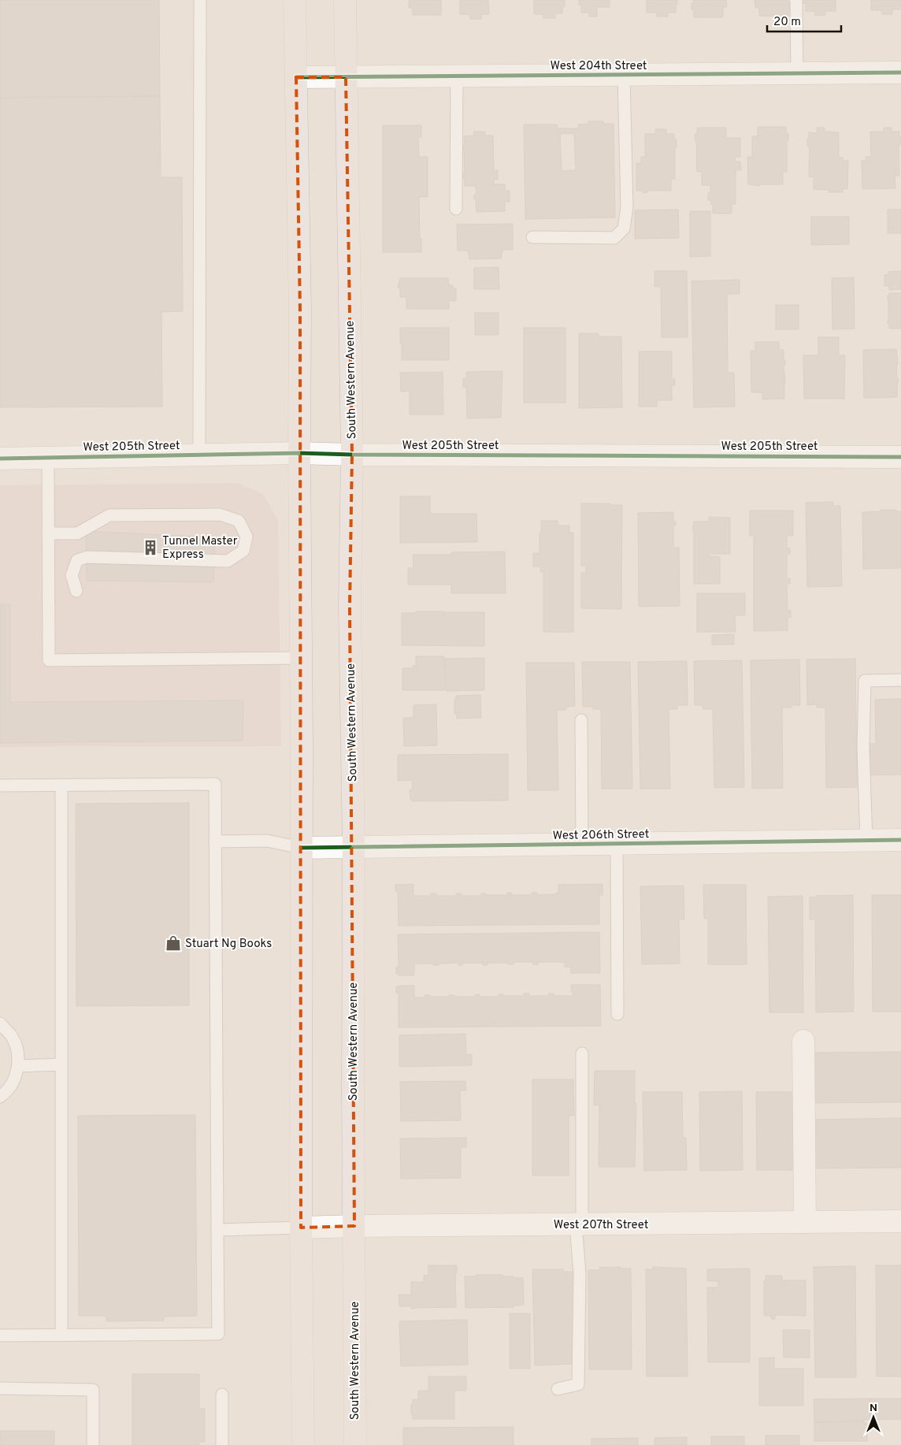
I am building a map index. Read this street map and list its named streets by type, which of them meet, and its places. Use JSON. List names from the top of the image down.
{
  "streets": {
    "main road": ["South Western Avenue"],
    "street": [
      "West 204th Street",
      "West 205th Street",
      "West 206th Street",
      "West 207th Street"
    ]
  },
  "crossings": [
    ["West 204th Street", "South Western Avenue"],
    ["South Western Avenue", "West 205th Street"],
    ["South Western Avenue", "West 206th Street"],
    ["South Western Avenue", "West 207th Street"]
  ],
  "places": {
    "building": ["Tunnel Master Express"],
    "shop": ["Stuart Ng Books"]
  },
  "scale_bar": "20 m",
  "north": "top"
}
